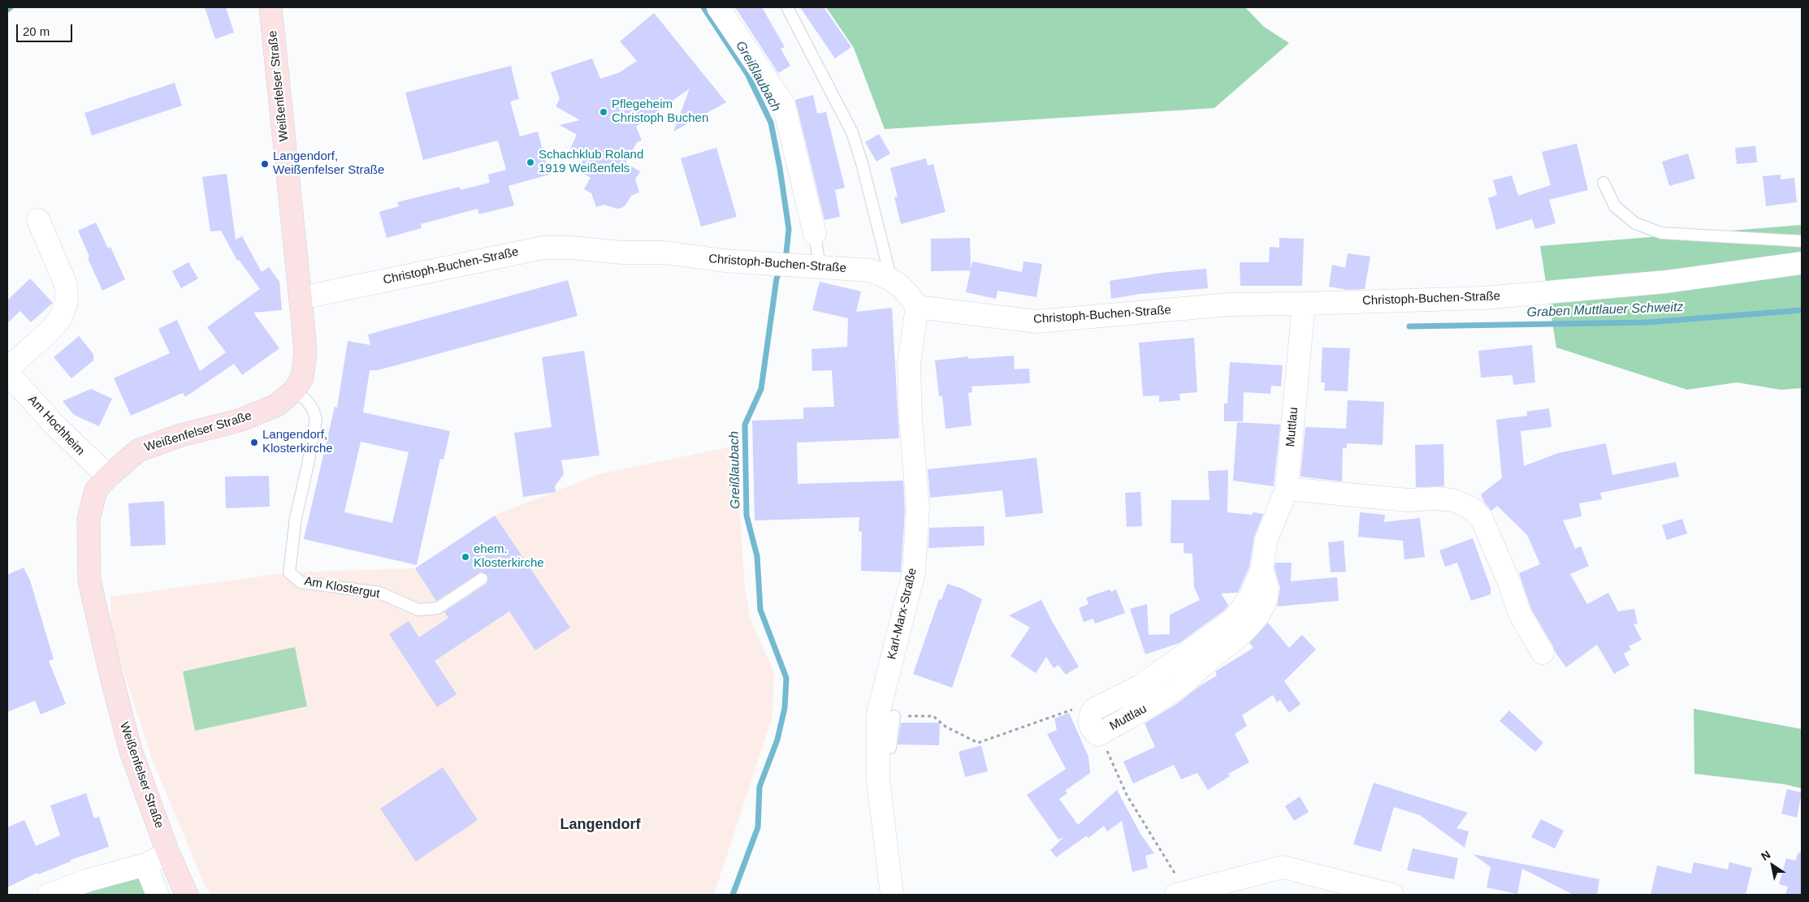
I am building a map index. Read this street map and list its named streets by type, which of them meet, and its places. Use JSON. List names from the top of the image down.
{
  "streets": {
    "street": [
      "Weißenfelser Straße",
      "Christoph-Buchen-Straße",
      "Am Hochheim",
      "Muttlau",
      "Karl-Marx-Straße"
    ],
    "lane": ["Am Klostergut"]
  },
  "crossings": [
    ["Weißenfelser Straße", "Christoph-Buchen-Straße"],
    ["Weißenfelser Straße", "Am Hochheim"],
    ["Weißenfelser Straße", "Am Klostergut"],
    ["Christoph-Buchen-Straße", "Muttlau"],
    ["Christoph-Buchen-Straße", "Karl-Marx-Straße"]
  ],
  "districts": ["Langendorf"],
  "water": ["Greißlaubach", "Graben Muttlauer Schweitz"],
  "places": [
    "Pflegeheim Christoph Buchen",
    "Schachklub Roland 1919 Weißenfels",
    "Langendorf, Weißenfelser Straße",
    "Langendorf, Klosterkirche",
    "ehem. Klosterkirche"
  ],
  "scale_bar": "20 m",
  "north": "top left"
}
